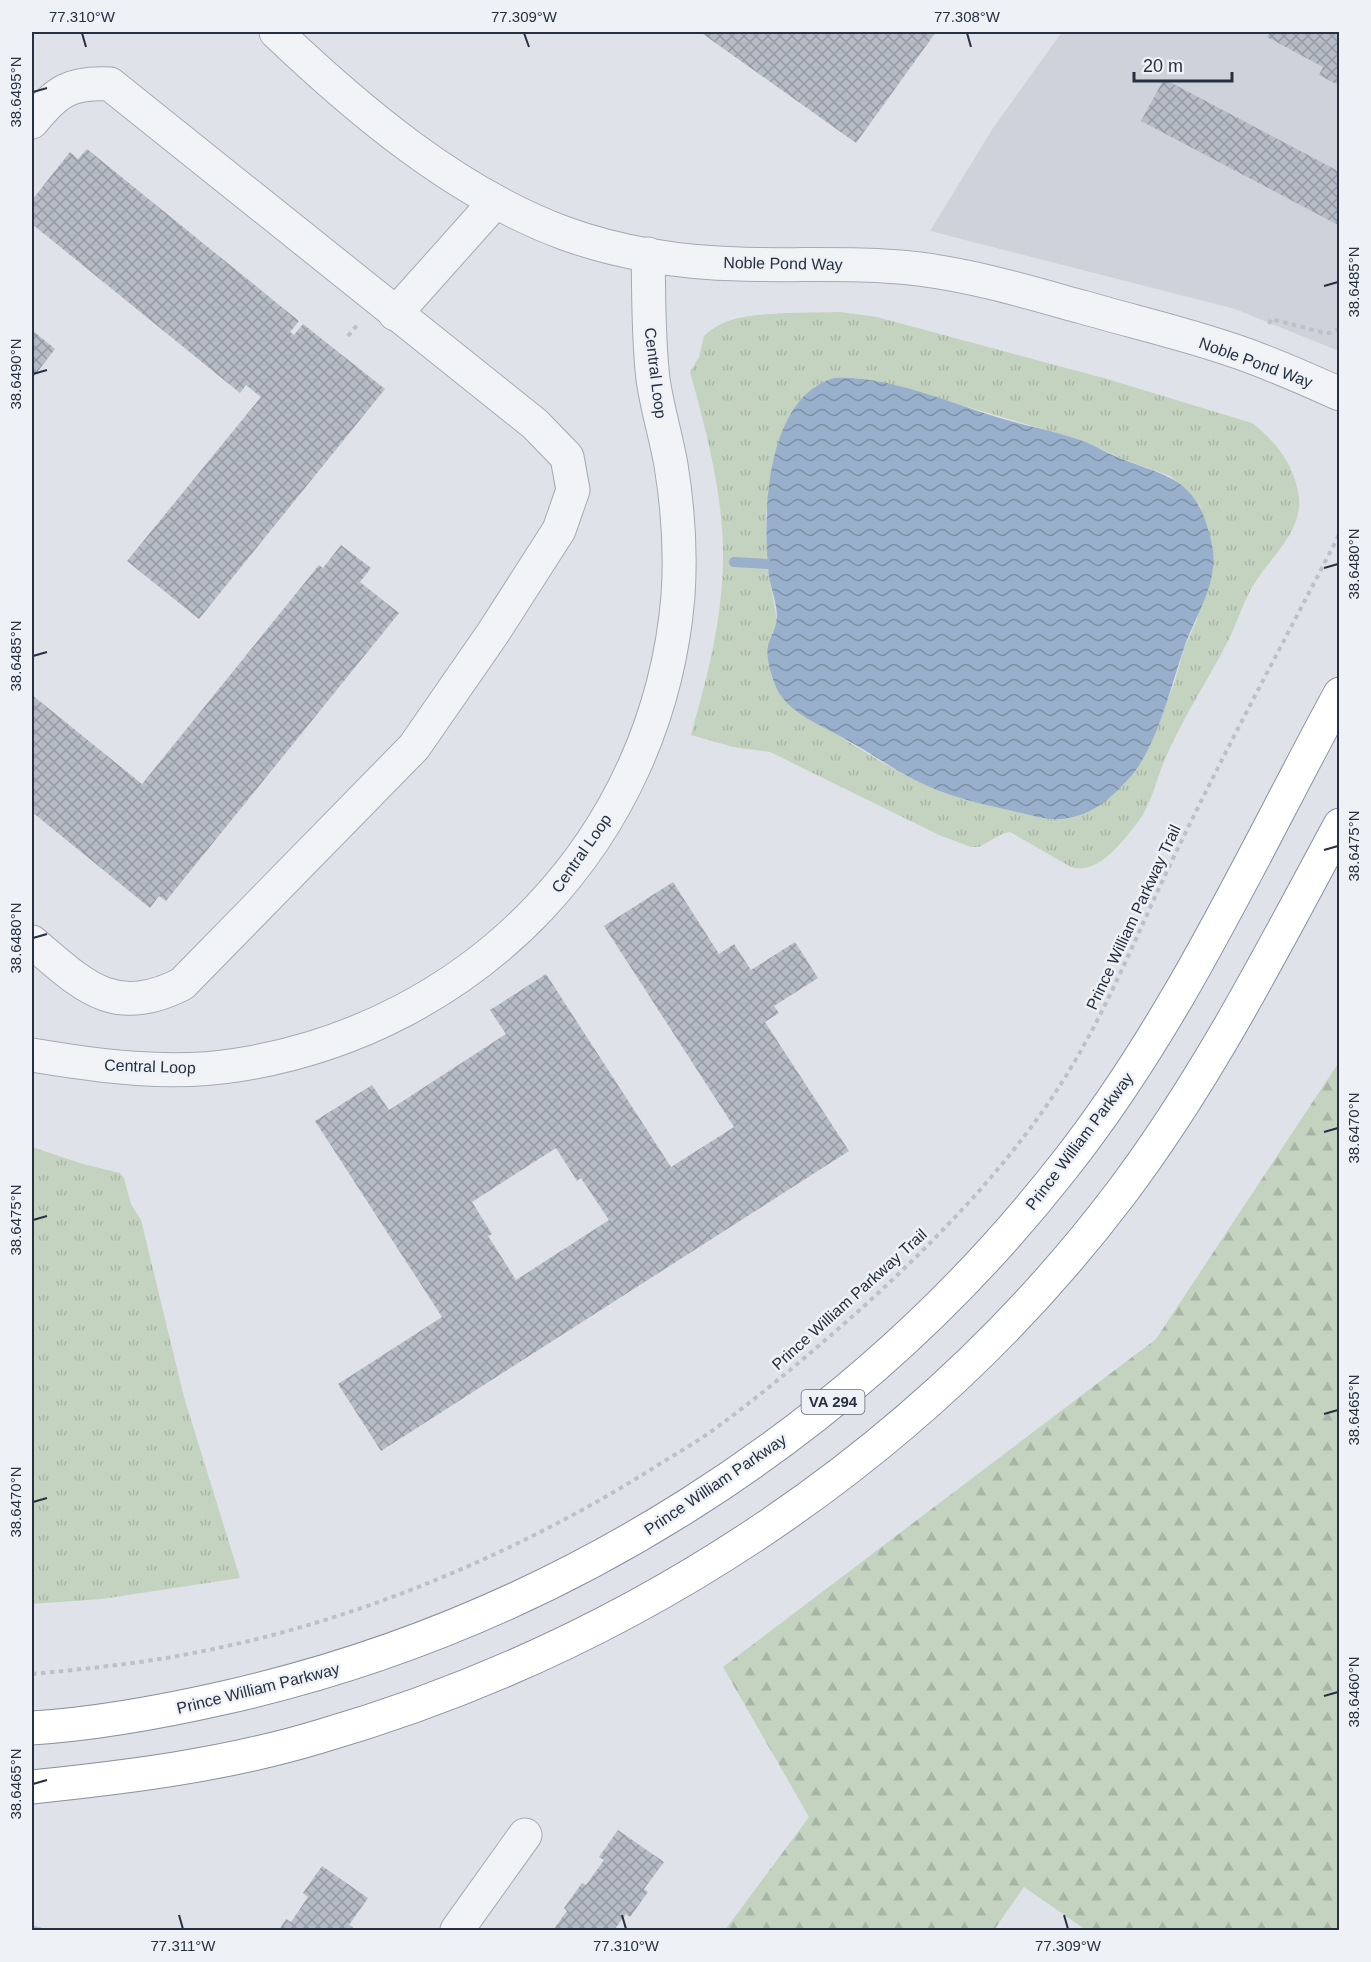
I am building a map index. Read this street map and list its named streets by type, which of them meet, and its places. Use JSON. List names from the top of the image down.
{
  "streets": {
    "highway": ["Prince William Parkway", "VA 294"],
    "street": ["Noble Pond Way", "Central Loop"],
    "path": ["Prince William Parkway Trail"]
  },
  "crossings": [
    ["Noble Pond Way", "Central Loop"]
  ],
  "scale_bar": "20 m",
  "coordinates": [
    "77.310°W",
    "77.309°W",
    "77.308°W",
    "38.6495°N",
    "38.6485°N",
    "38.6490°N",
    "38.6480°N",
    "38.6475°N",
    "38.6470°N",
    "38.6465°N",
    "38.6460°N",
    "77.311°W"
  ]
}
